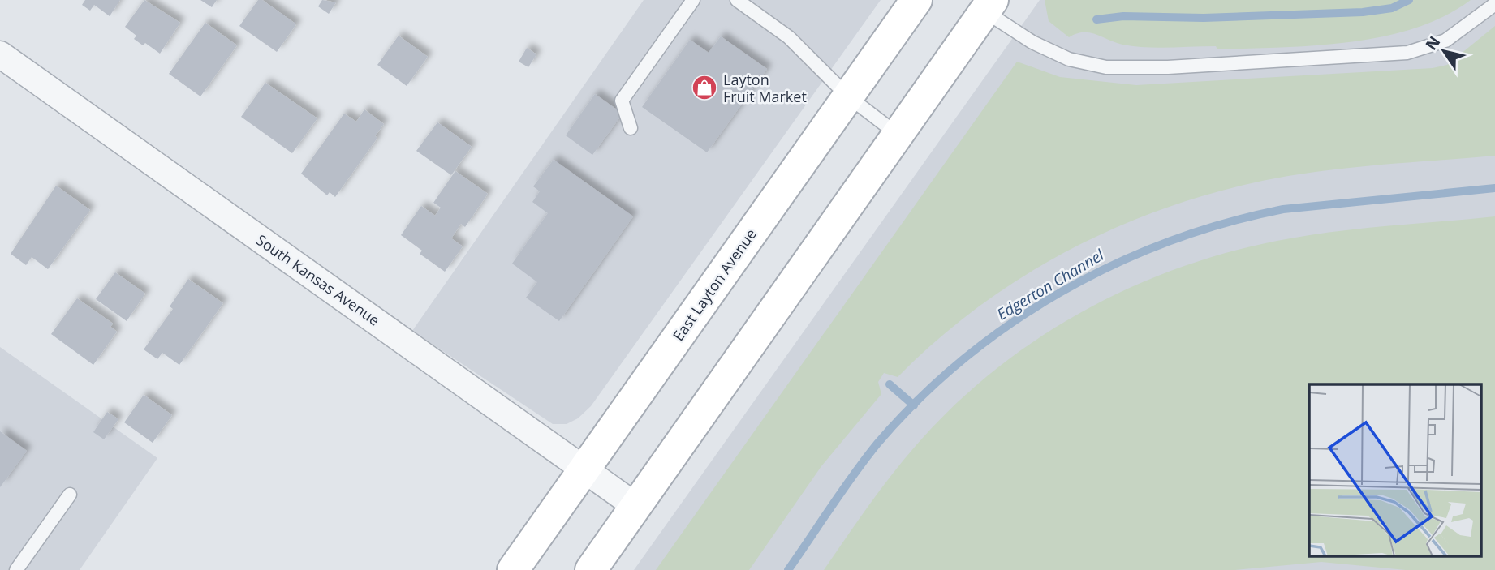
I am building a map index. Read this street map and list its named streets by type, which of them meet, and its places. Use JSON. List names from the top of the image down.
{
  "streets": {
    "main road": ["East Layton Avenue"],
    "street": ["South Kansas Avenue"]
  },
  "crossings": [
    ["South Kansas Avenue", "East Layton Avenue"]
  ],
  "water": ["Edgerton Channel"],
  "places": {
    "shop": ["Layton Fruit Market"]
  },
  "north": "top left"
}
